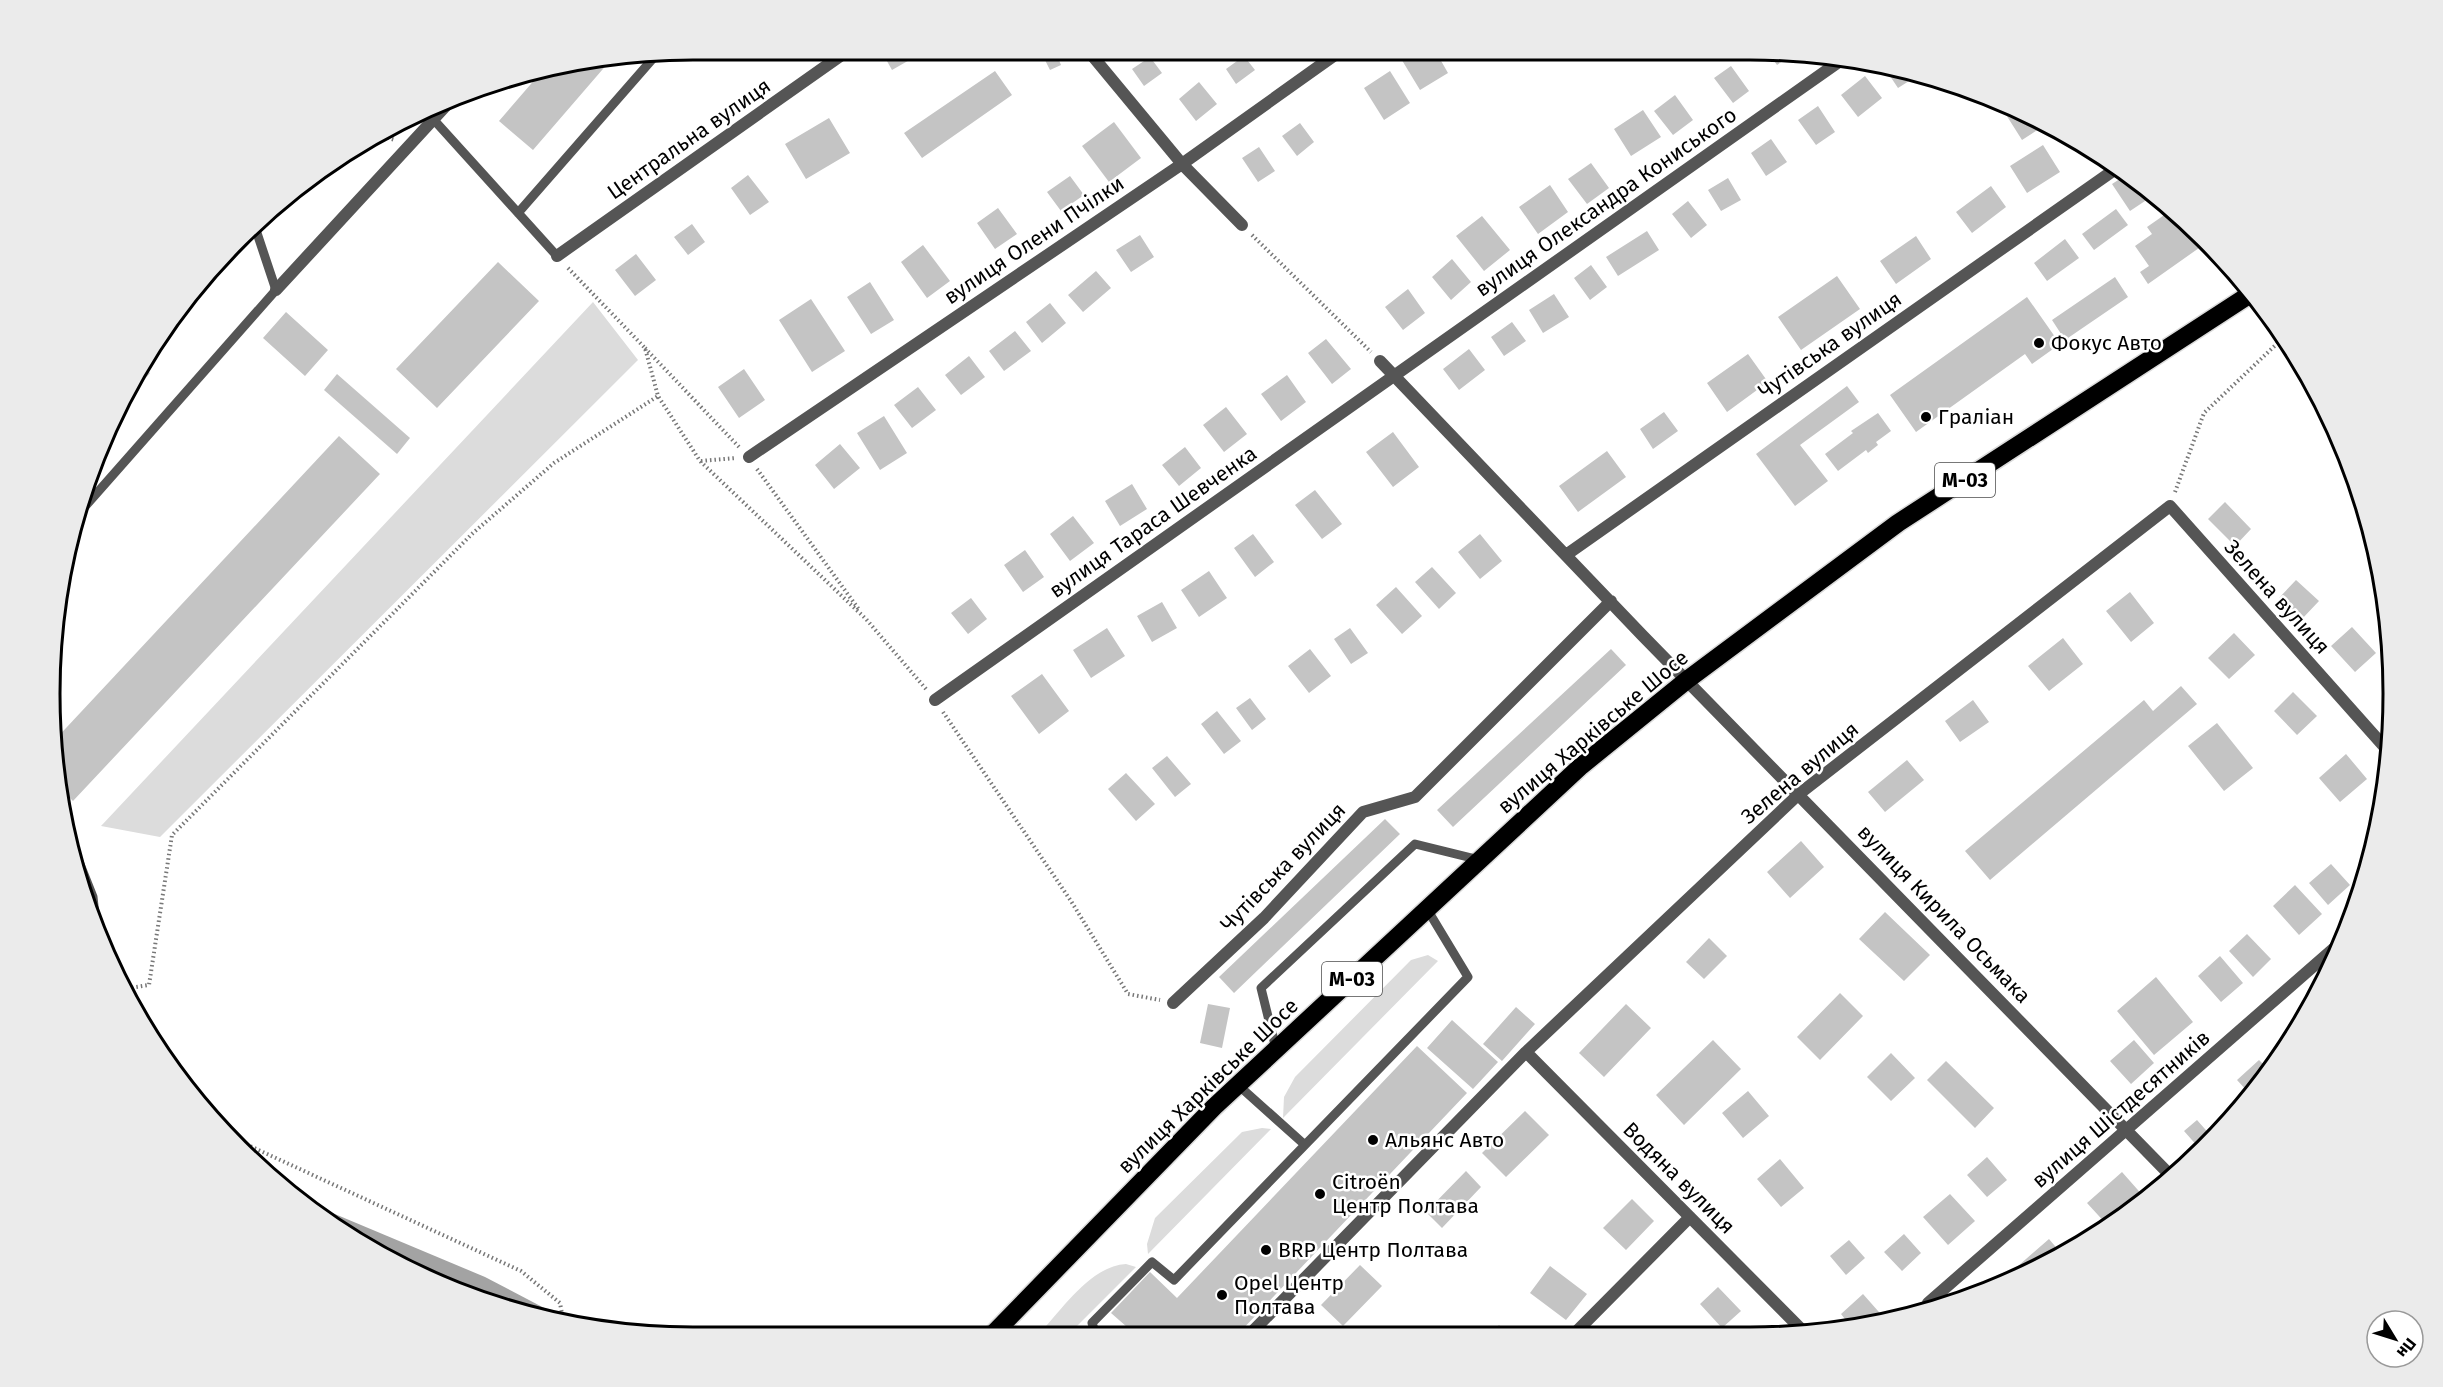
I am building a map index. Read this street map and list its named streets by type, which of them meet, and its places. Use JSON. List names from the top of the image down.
{
  "streets": {
    "highway": ["М-03", "вулиця Харківське Шосе"],
    "street": [
      "Центральна вулиця",
      "вулиця Олександра Кониського",
      "вулиця Олени Пчілки",
      "Чутівська вулиця",
      "вулиця Тараса Шевченка",
      "Зелена вулиця",
      "вулиця Кирила Осьмака",
      "вулиця Шістдесятників",
      "Водяна вулиця"
    ]
  },
  "crossings": [
    ["вулиця Олександра Кониського", "вулиця Тараса Шевченка"],
    ["вулиця Олександра Кониського", "вулиця Кирила Осьмака"],
    ["Чутівська вулиця", "вулиця Кирила Осьмака"],
    ["вулиця Тараса Шевченка", "вулиця Кирила Осьмака"],
    ["Зелена вулиця", "вулиця Кирила Осьмака"],
    ["Зелена вулиця", "Водяна вулиця"],
    ["вулиця Харківське Шосе", "вулиця Кирила Осьмака"],
    ["вулиця Кирила Осьмака", "вулиця Шістдесятників"]
  ],
  "places": [
    "Фокус Авто",
    "Граліан",
    "Альянс Авто",
    "Citroën Центр Полтава",
    "BRP Центр Полтава",
    "Opel Центр Полтава"
  ],
  "north": "bottom right"
}
